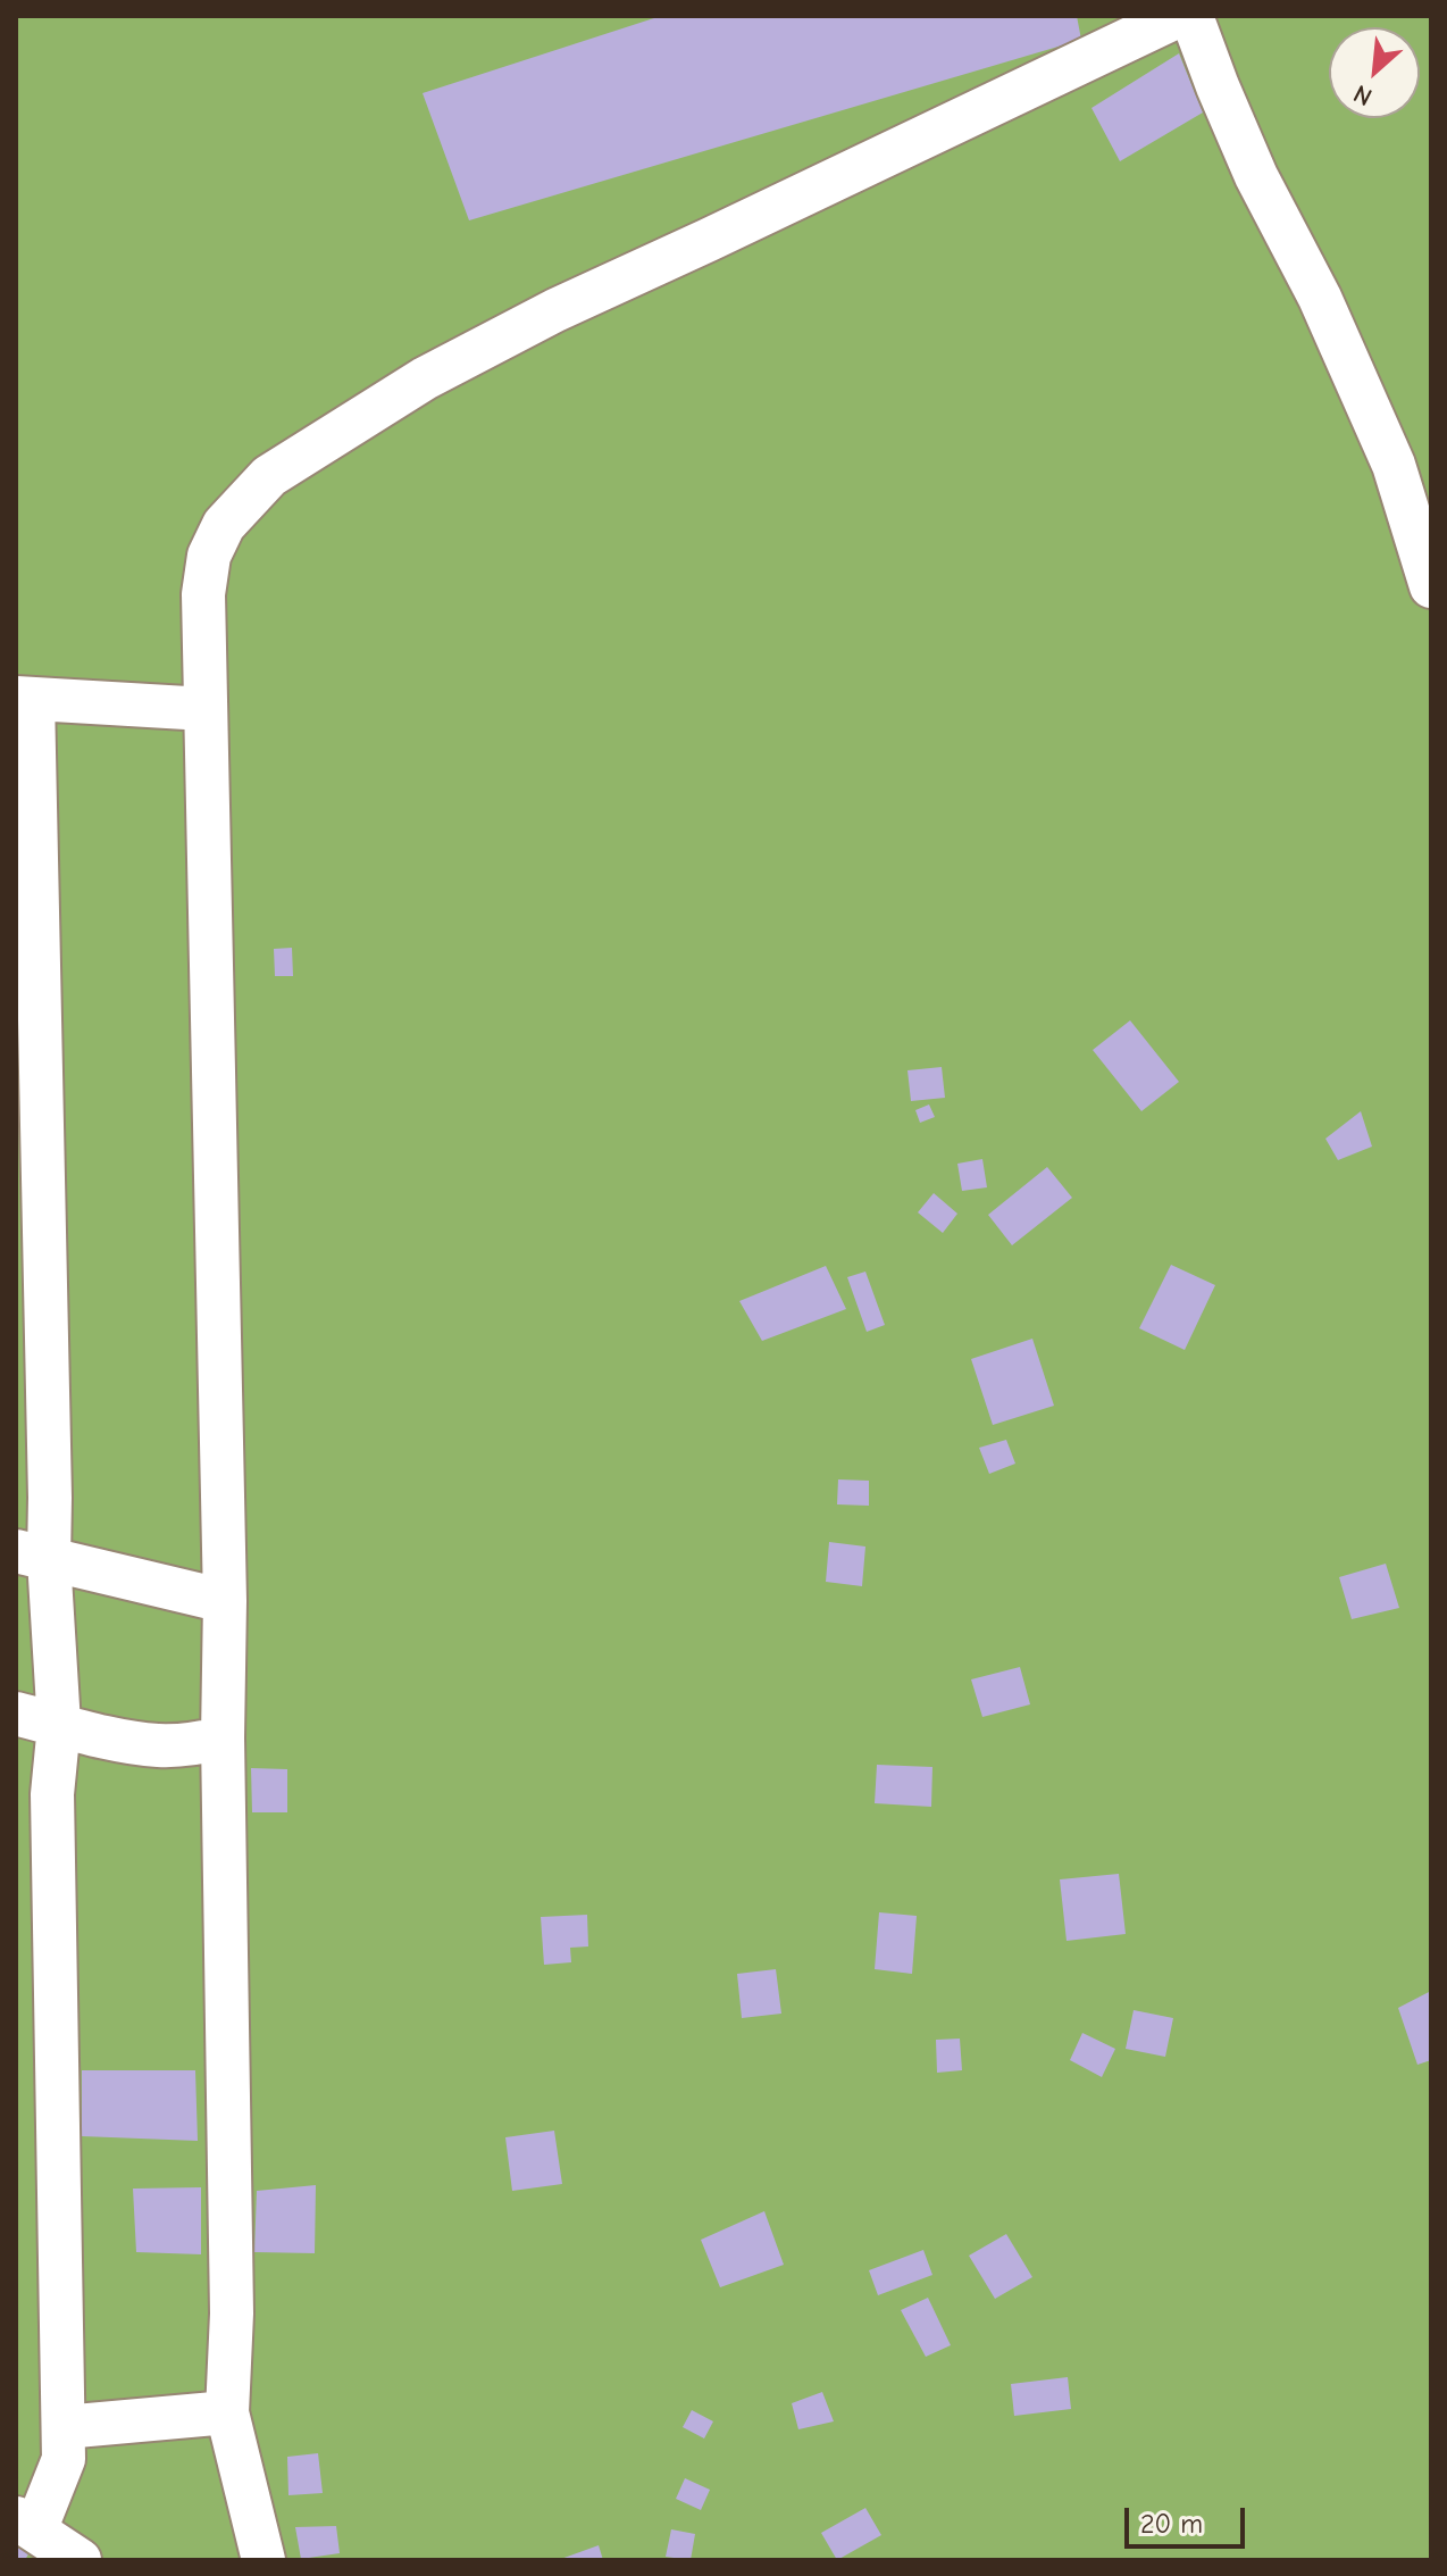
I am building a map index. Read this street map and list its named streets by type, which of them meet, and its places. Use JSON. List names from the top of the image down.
{
  "scale_bar": "20 m",
  "north": "bottom left"
}
